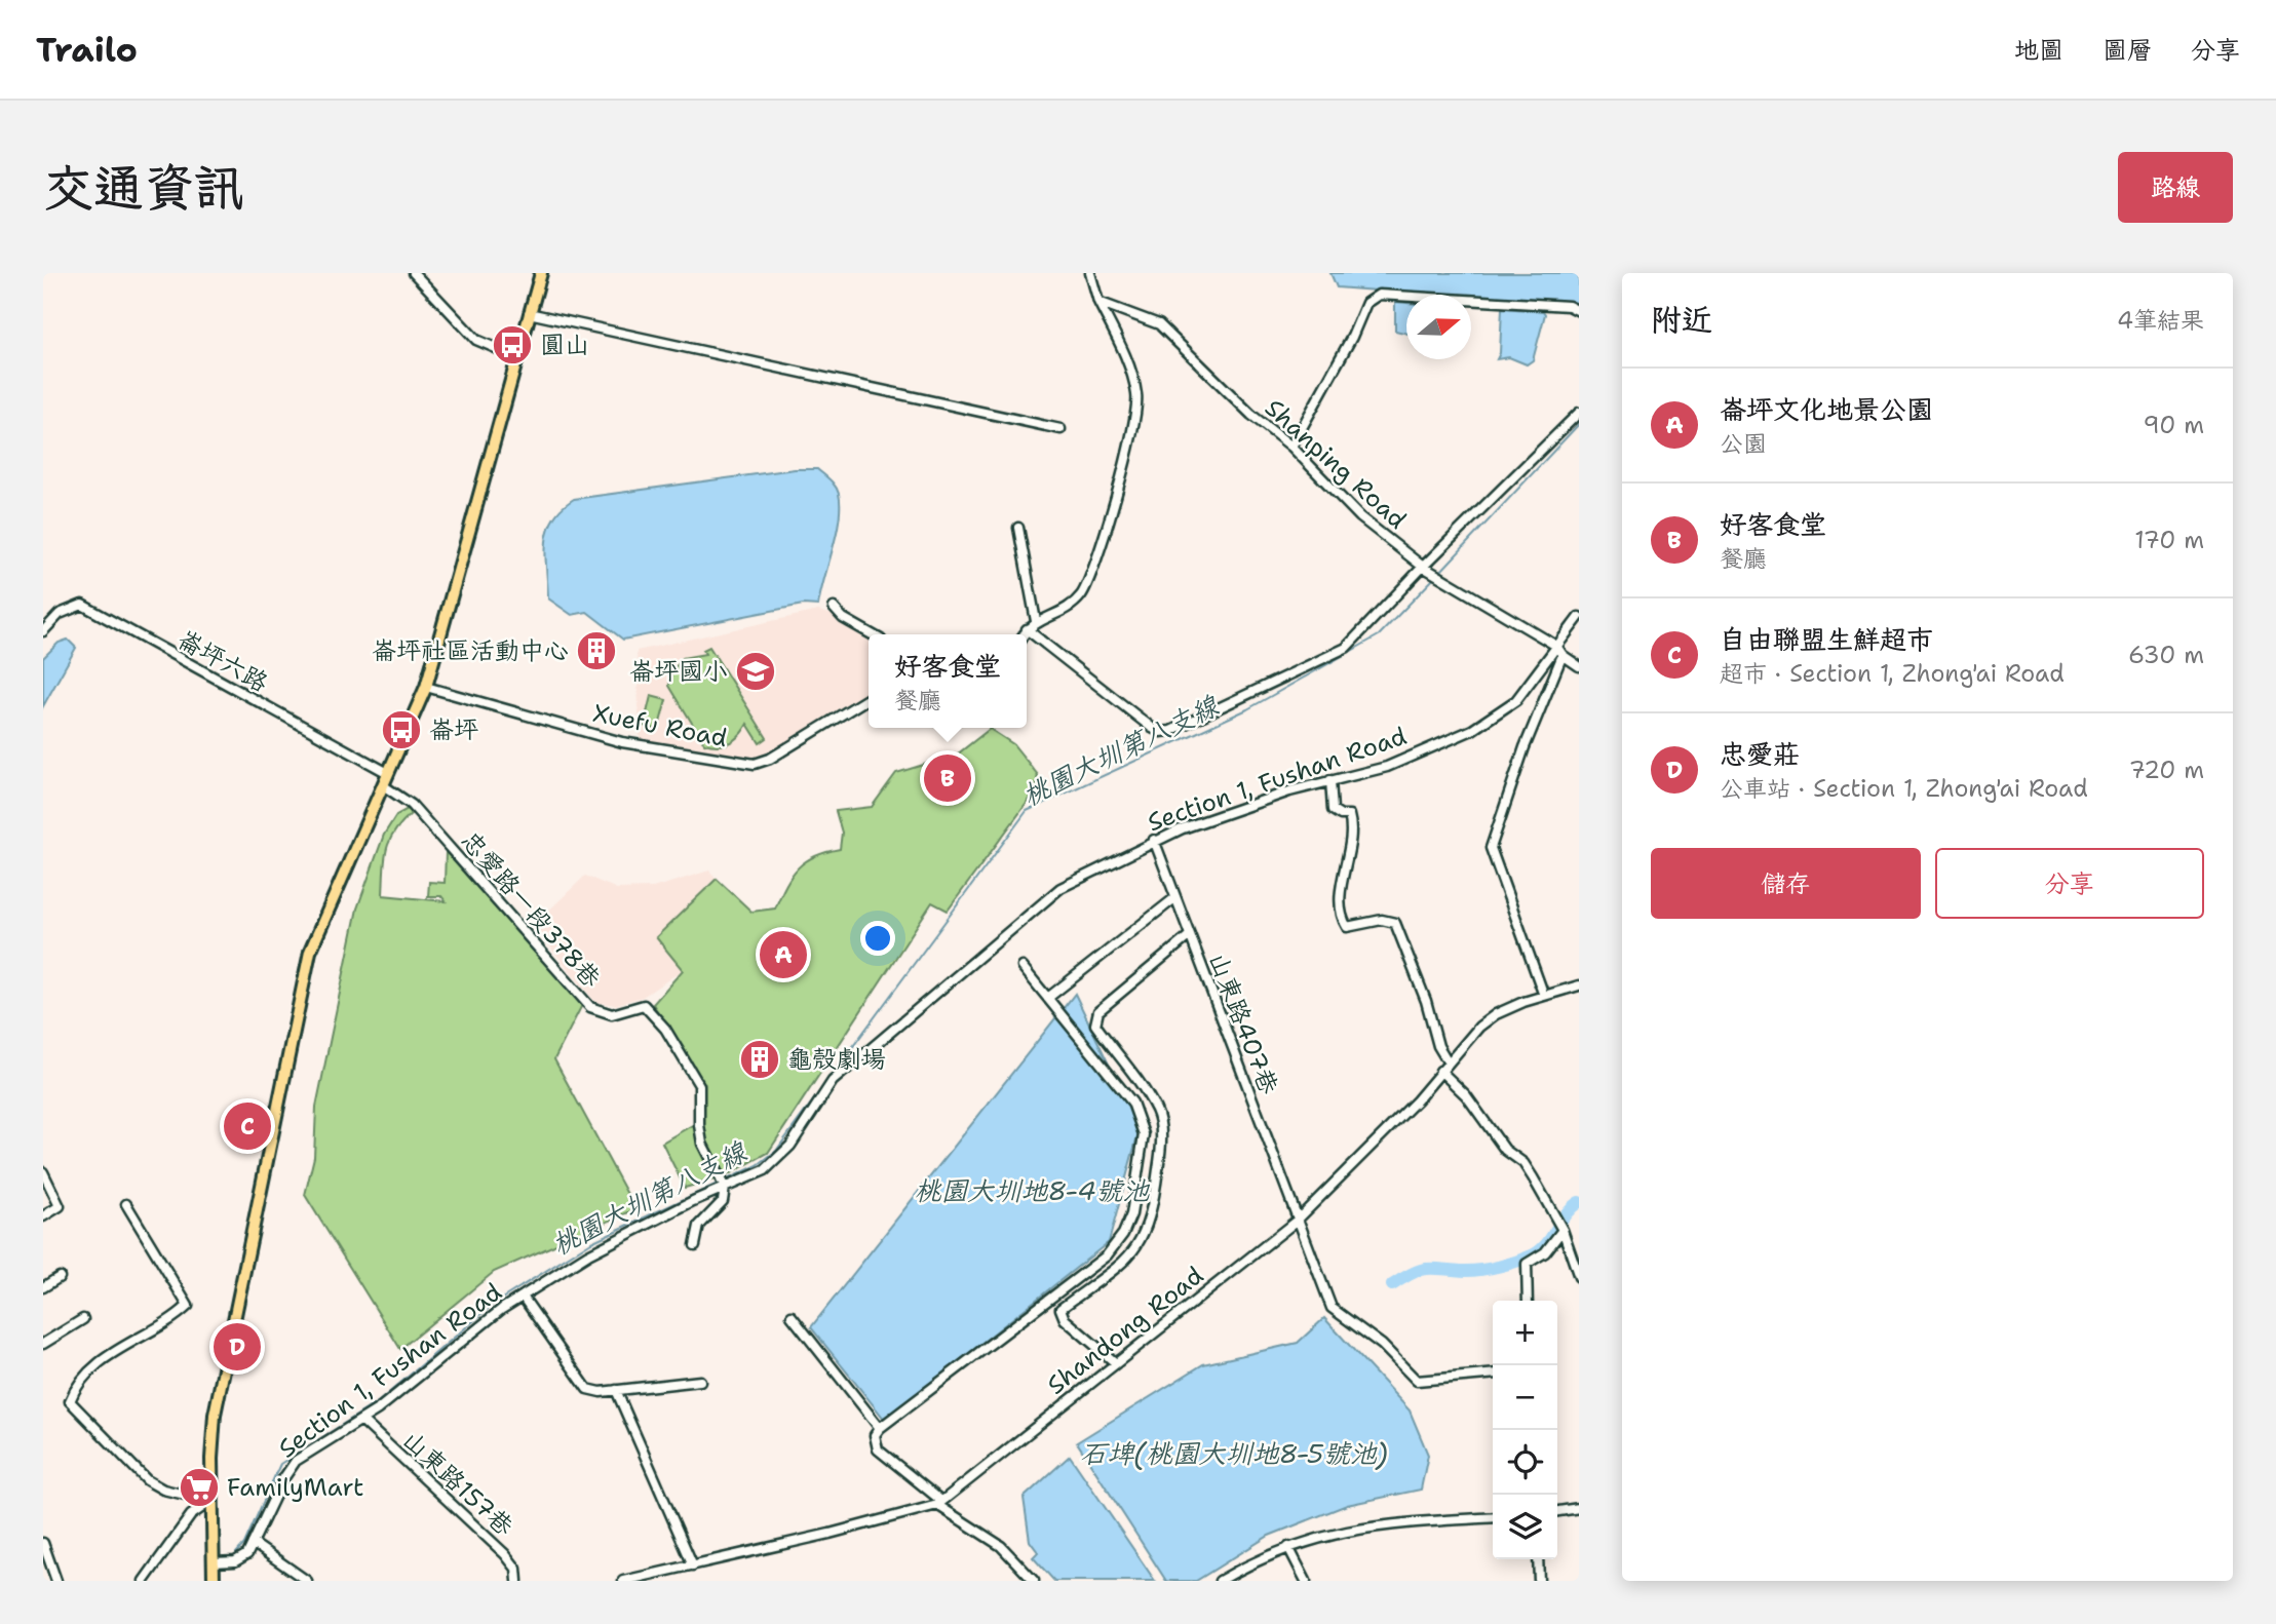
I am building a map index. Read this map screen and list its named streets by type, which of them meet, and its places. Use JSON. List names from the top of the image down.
{
  "streets": {
    "street": [
      "Shanping Road",
      "崙坪六路",
      "Xuefu Road",
      "Section 1, Fushan Road",
      "忠愛路一段378巷",
      "山東路407巷",
      "Shandong Road",
      "山東路157巷"
    ]
  },
  "crossings": [
    ["Shanping Road", "Section 1, Fushan Road"],
    ["Section 1, Fushan Road", "忠愛路一段378巷"],
    ["Section 1, Fushan Road", "山東路407巷"],
    ["Section 1, Fushan Road", "山東路157巷"],
    ["山東路407巷", "Shandong Road"]
  ],
  "water": ["桃園大圳第八支線", "桃園大圳地8-4號池", "石埤(桃園大圳地8-5號池)"],
  "places": {
    "bus stop": ["圓山", "崙坪"],
    "building": ["崙坪社區活動中心", "龜殼劇場"],
    "school or university": ["崙坪國小"],
    "supermarket": ["FamilyMart"]
  },
  "north": "right",
  "page": {
    "header": "Trailo",
    "nav": ["地圖", "圖層", "分享"],
    "buttons": [
      "路線",
      ["儲存", "分享"]
    ],
    "title": "交通資訊",
    "heading": ["附近", "4筆結果"],
    "list": [
      {
        "mark": "A",
        "name": "崙坪文化地景公園",
        "note": "公園",
        "value": "90 m"
      },
      {
        "mark": "B",
        "name": "好客食堂",
        "note": "餐廳",
        "value": "170 m"
      },
      {
        "mark": "C",
        "name": "自由聯盟生鮮超市",
        "note": "超市 · Section 1, Zhong'ai Road",
        "value": "630 m"
      },
      {
        "mark": "D",
        "name": "忠愛莊",
        "note": "公車站 · Section 1, Zhong'ai Road",
        "value": "720 m"
      }
    ],
    "popup": ["好客食堂", "餐廳"],
    "pins": [
      "B",
      "A",
      "C",
      "D"
    ],
    "map_buttons": ["+", "−"]
  }
}
